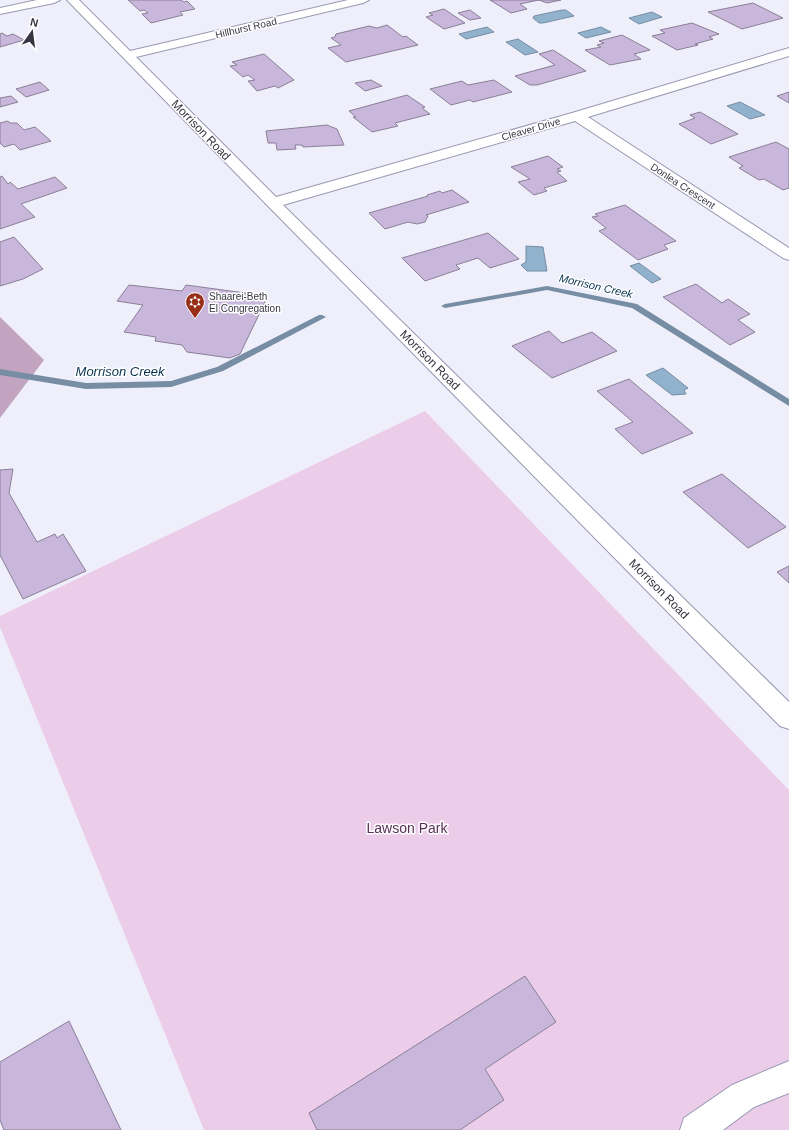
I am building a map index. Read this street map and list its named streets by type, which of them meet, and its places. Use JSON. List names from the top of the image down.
{
  "streets": {
    "street": [
      "Hillhurst Road",
      "Cleaver Drive",
      "Morrison Road",
      "Donlea Crescent"
    ]
  },
  "crossings": [
    ["Hillhurst Road", "Morrison Road"],
    ["Cleaver Drive", "Morrison Road"],
    ["Cleaver Drive", "Donlea Crescent"]
  ],
  "water": ["Morrison Creek"],
  "parks": ["Lawson Park"],
  "places": {
    "synagogue": ["Shaarei-Beth El Congregation"]
  },
  "north": "top"
}
